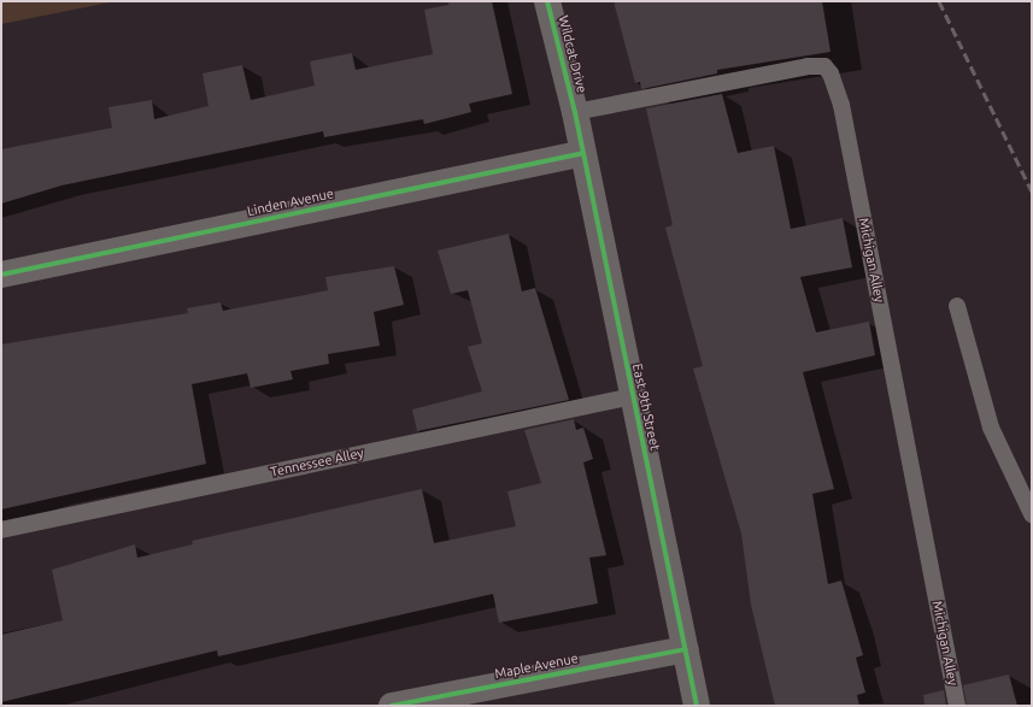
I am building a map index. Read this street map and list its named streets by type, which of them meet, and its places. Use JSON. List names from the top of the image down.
{
  "streets": {
    "street": [
      "Wildcat Drive",
      "Linden Avenue",
      "East 9th Street",
      "Maple Avenue"
    ],
    "lane": ["Michigan Alley", "Tennessee Alley"]
  },
  "crossings": [
    ["Wildcat Drive", "Michigan Alley"],
    ["Wildcat Drive", "East 9th Street"],
    ["Linden Avenue", "East 9th Street"],
    ["Michigan Alley", "East 9th Street"],
    ["East 9th Street", "Tennessee Alley"],
    ["East 9th Street", "Maple Avenue"]
  ]
}
